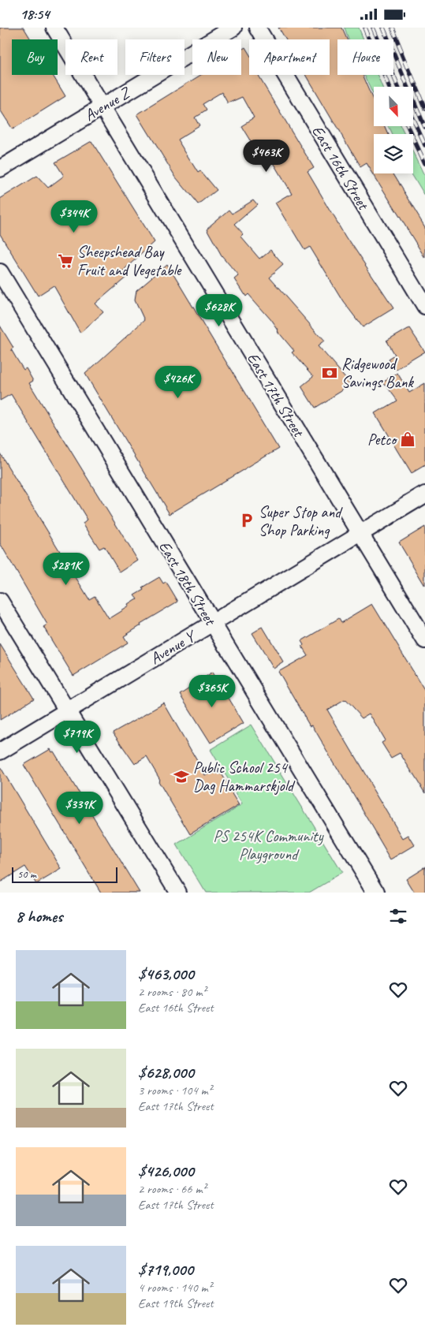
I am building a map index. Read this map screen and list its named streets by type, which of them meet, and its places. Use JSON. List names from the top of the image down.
{
  "streets": {
    "street": [
      "Avenue Z",
      "East 16th Street",
      "East 17th Street",
      "East 18th Street",
      "Avenue Y"
    ]
  },
  "crossings": [
    ["Avenue Z", "East 17th Street"],
    ["East 17th Street", "Avenue Y"],
    ["East 18th Street", "Avenue Y"]
  ],
  "parks": ["PS 254K Community Playground"],
  "places": {
    "supermarket": ["Sheepshead Bay Fruit and Vegetable"],
    "bank": ["Ridgewood Savings Bank"],
    "shop": ["Petco"],
    "parking": ["Super Stop and Shop Parking"],
    "school or university": ["Public School 254 Dag Hammarskjold"]
  },
  "scale_bar": "50 m",
  "north": "bottom right",
  "page": {
    "status": "18:54",
    "chip": [
      "Buy",
      "Rent",
      "Filters",
      "New",
      "Apartment",
      "House"
    ],
    "price": [
      "$463K",
      "$344K",
      "$628K",
      "$426K",
      "$281K",
      "$365K",
      "$719K",
      "$339K"
    ],
    "scale": "50 m",
    "heading": "8 homes",
    "list": [
      {
        "name": "$463,000",
        "note": "2 rooms · 80 m² · East 16th Street"
      },
      {
        "name": "$628,000",
        "note": "3 rooms · 104 m² · East 17th Street"
      },
      {
        "name": "$426,000",
        "note": "2 rooms · 66 m² · East 17th Street"
      },
      {
        "name": "$719,000",
        "note": "4 rooms · 140 m² · East 19th Street"
      }
    ]
  }
}
